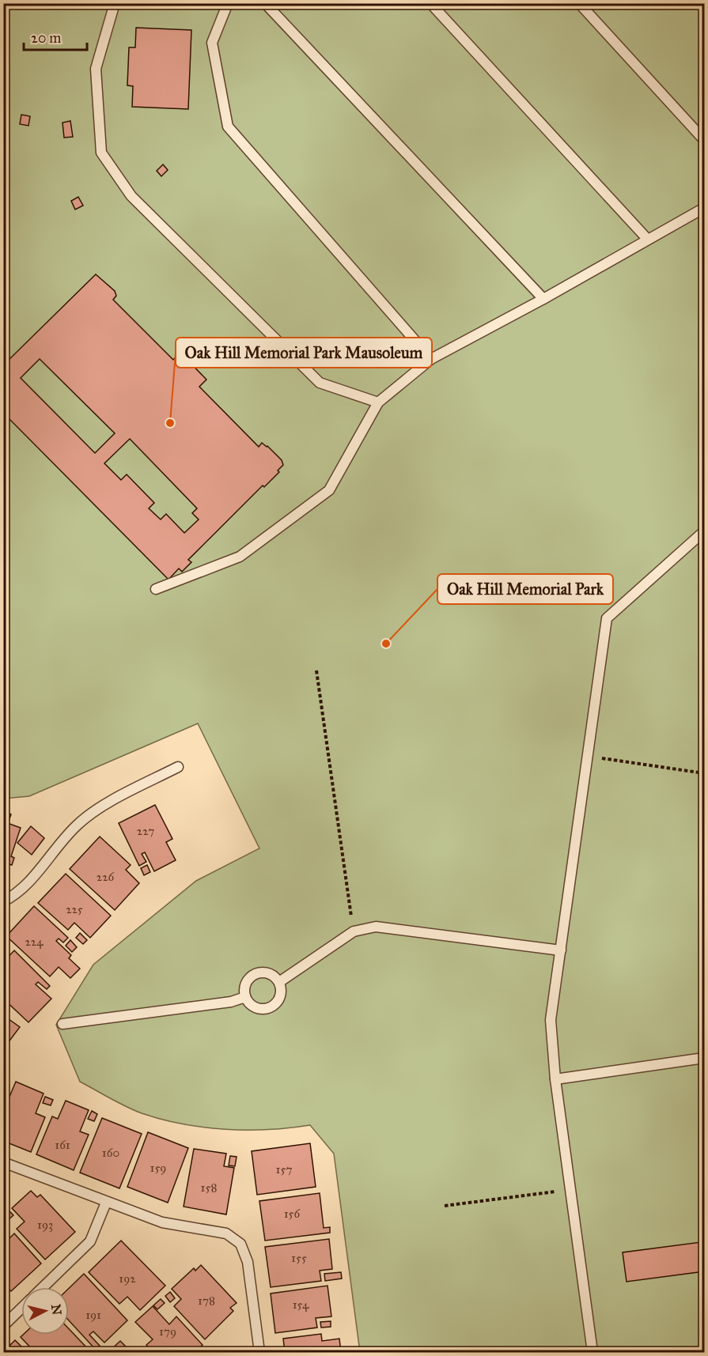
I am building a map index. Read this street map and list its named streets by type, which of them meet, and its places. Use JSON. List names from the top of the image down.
{
  "places": ["Oak Hill Memorial Park Mausoleum", "Oak Hill Memorial Park"],
  "house_numbers": [
    "227",
    "226",
    "225",
    "224",
    "161",
    "160",
    "159",
    "157",
    "158",
    "156",
    "193",
    "155",
    "192",
    "178",
    "154",
    "191",
    "179"
  ],
  "scale_bar": "20 m",
  "north": "right"
}
